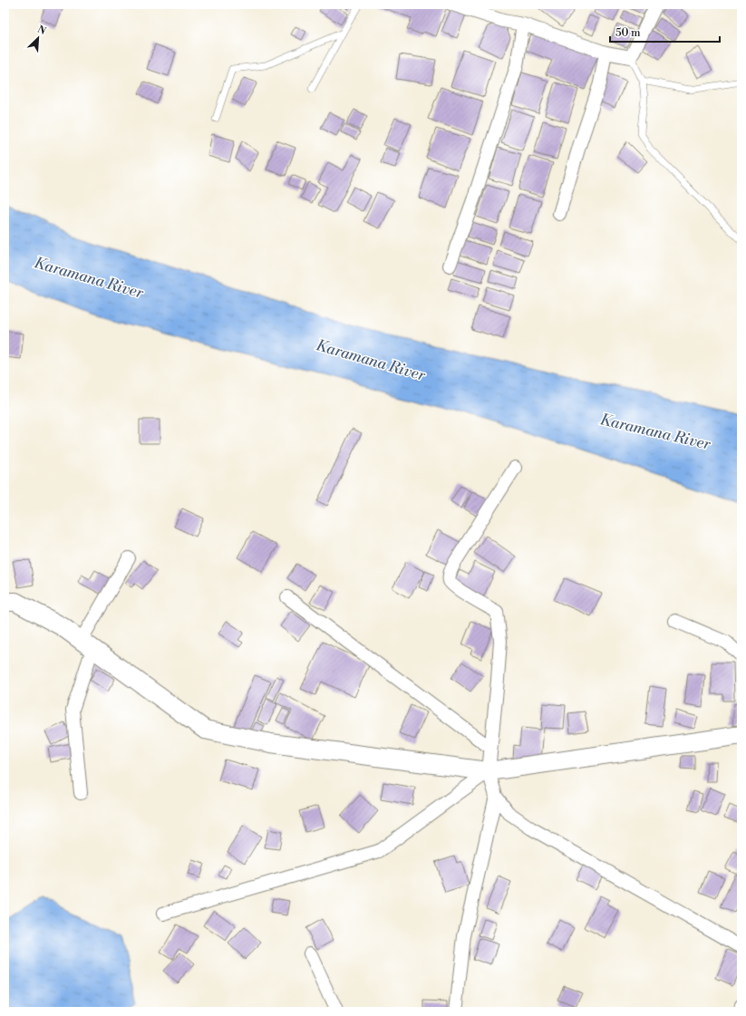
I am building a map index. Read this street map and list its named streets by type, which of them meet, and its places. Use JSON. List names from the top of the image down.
{
  "water": ["Karamana River"],
  "scale_bar": "50 m",
  "north": "top right"
}
